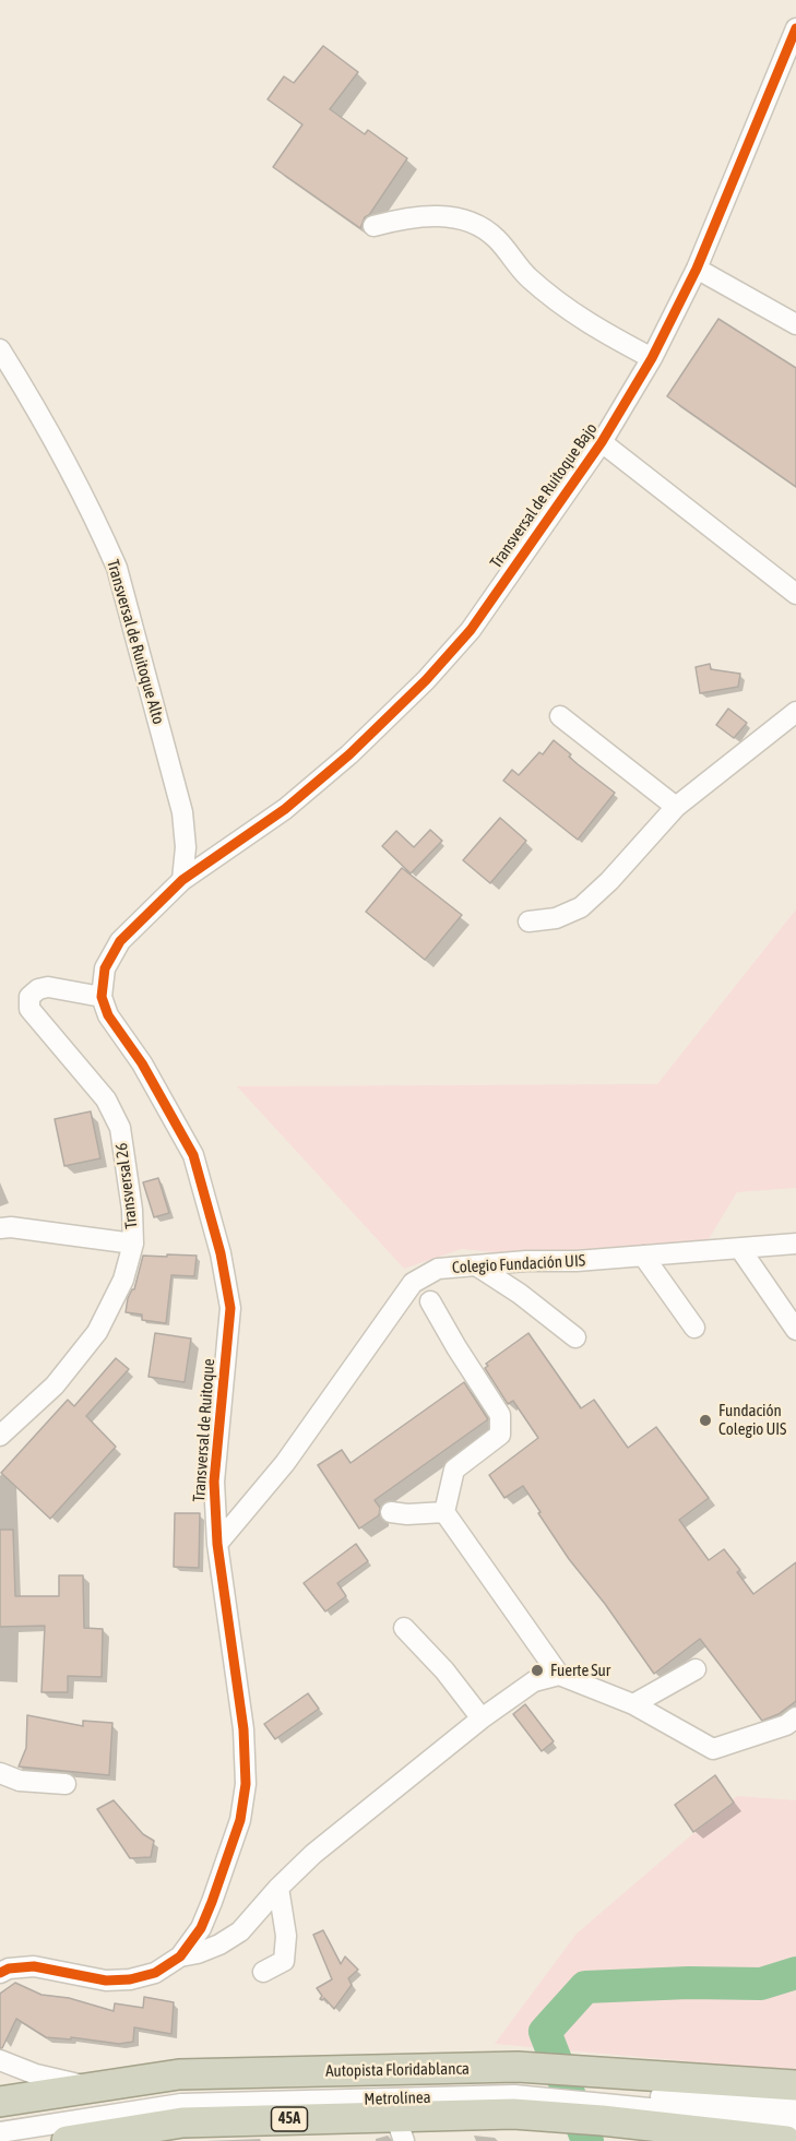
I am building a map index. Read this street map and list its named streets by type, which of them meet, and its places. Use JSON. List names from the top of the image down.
{
  "streets": {
    "highway": ["Autopista Floridablanca", "45A"],
    "street": [
      "Transversal de Ruitoque Bajo",
      "Transversal de Ruitoque Alto",
      "Transversal 26",
      "Colegio Fundación UIS",
      "Transversal de Ruitoque",
      "Metrolínea"
    ]
  },
  "crossings": [
    ["Transversal de Ruitoque Bajo", "Transversal de Ruitoque Alto"],
    ["Transversal 26", "Transversal de Ruitoque"],
    ["Colegio Fundación UIS", "Transversal de Ruitoque"],
    ["Autopista Floridablanca", "Metrolínea"]
  ],
  "places": ["Fundación Colegio UIS", "Fuerte Sur"]
}
